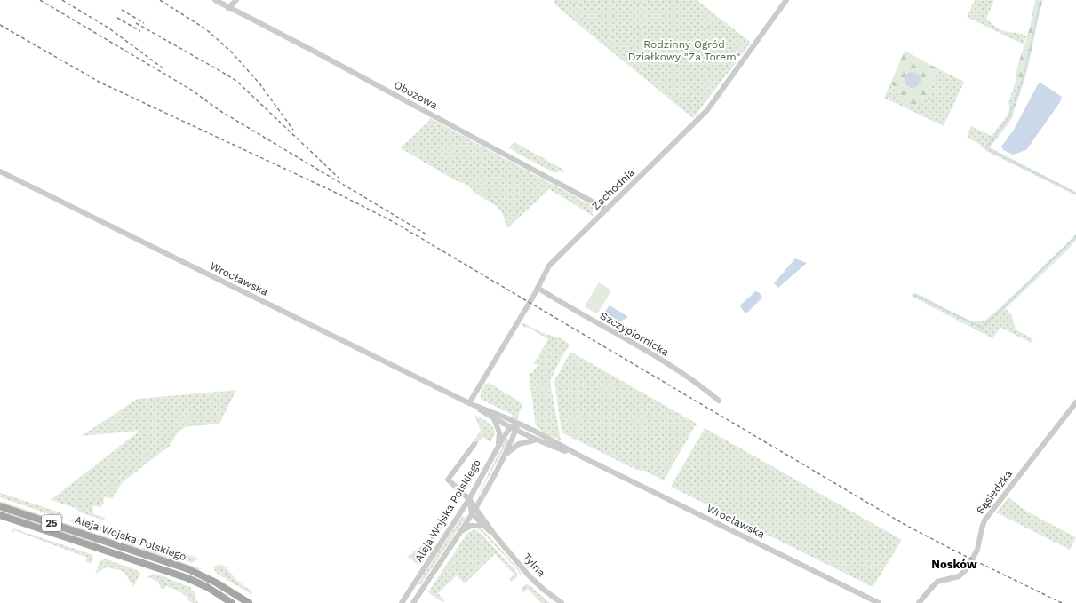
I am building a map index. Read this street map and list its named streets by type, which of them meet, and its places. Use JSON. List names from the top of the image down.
{
  "streets": {
    "main road": ["Aleja Wojska Polskiego", "25"],
    "street": [
      "Obozowa",
      "Zachodnia",
      "Wrocławska",
      "Szczypiornicka",
      "Sąsiedzka",
      "Tylna"
    ]
  },
  "crossings": [
    ["Obozowa", "Zachodnia"],
    ["Zachodnia", "Wrocławska"],
    ["Zachodnia", "Szczypiornicka"],
    ["Wrocławska", "Aleja Wojska Polskiego"],
    ["Aleja Wojska Polskiego", "Tylna"]
  ],
  "districts": ["Nosków"],
  "parks": ["Rodzinny Ogród Działkowy \"Za Torem\""]
}
